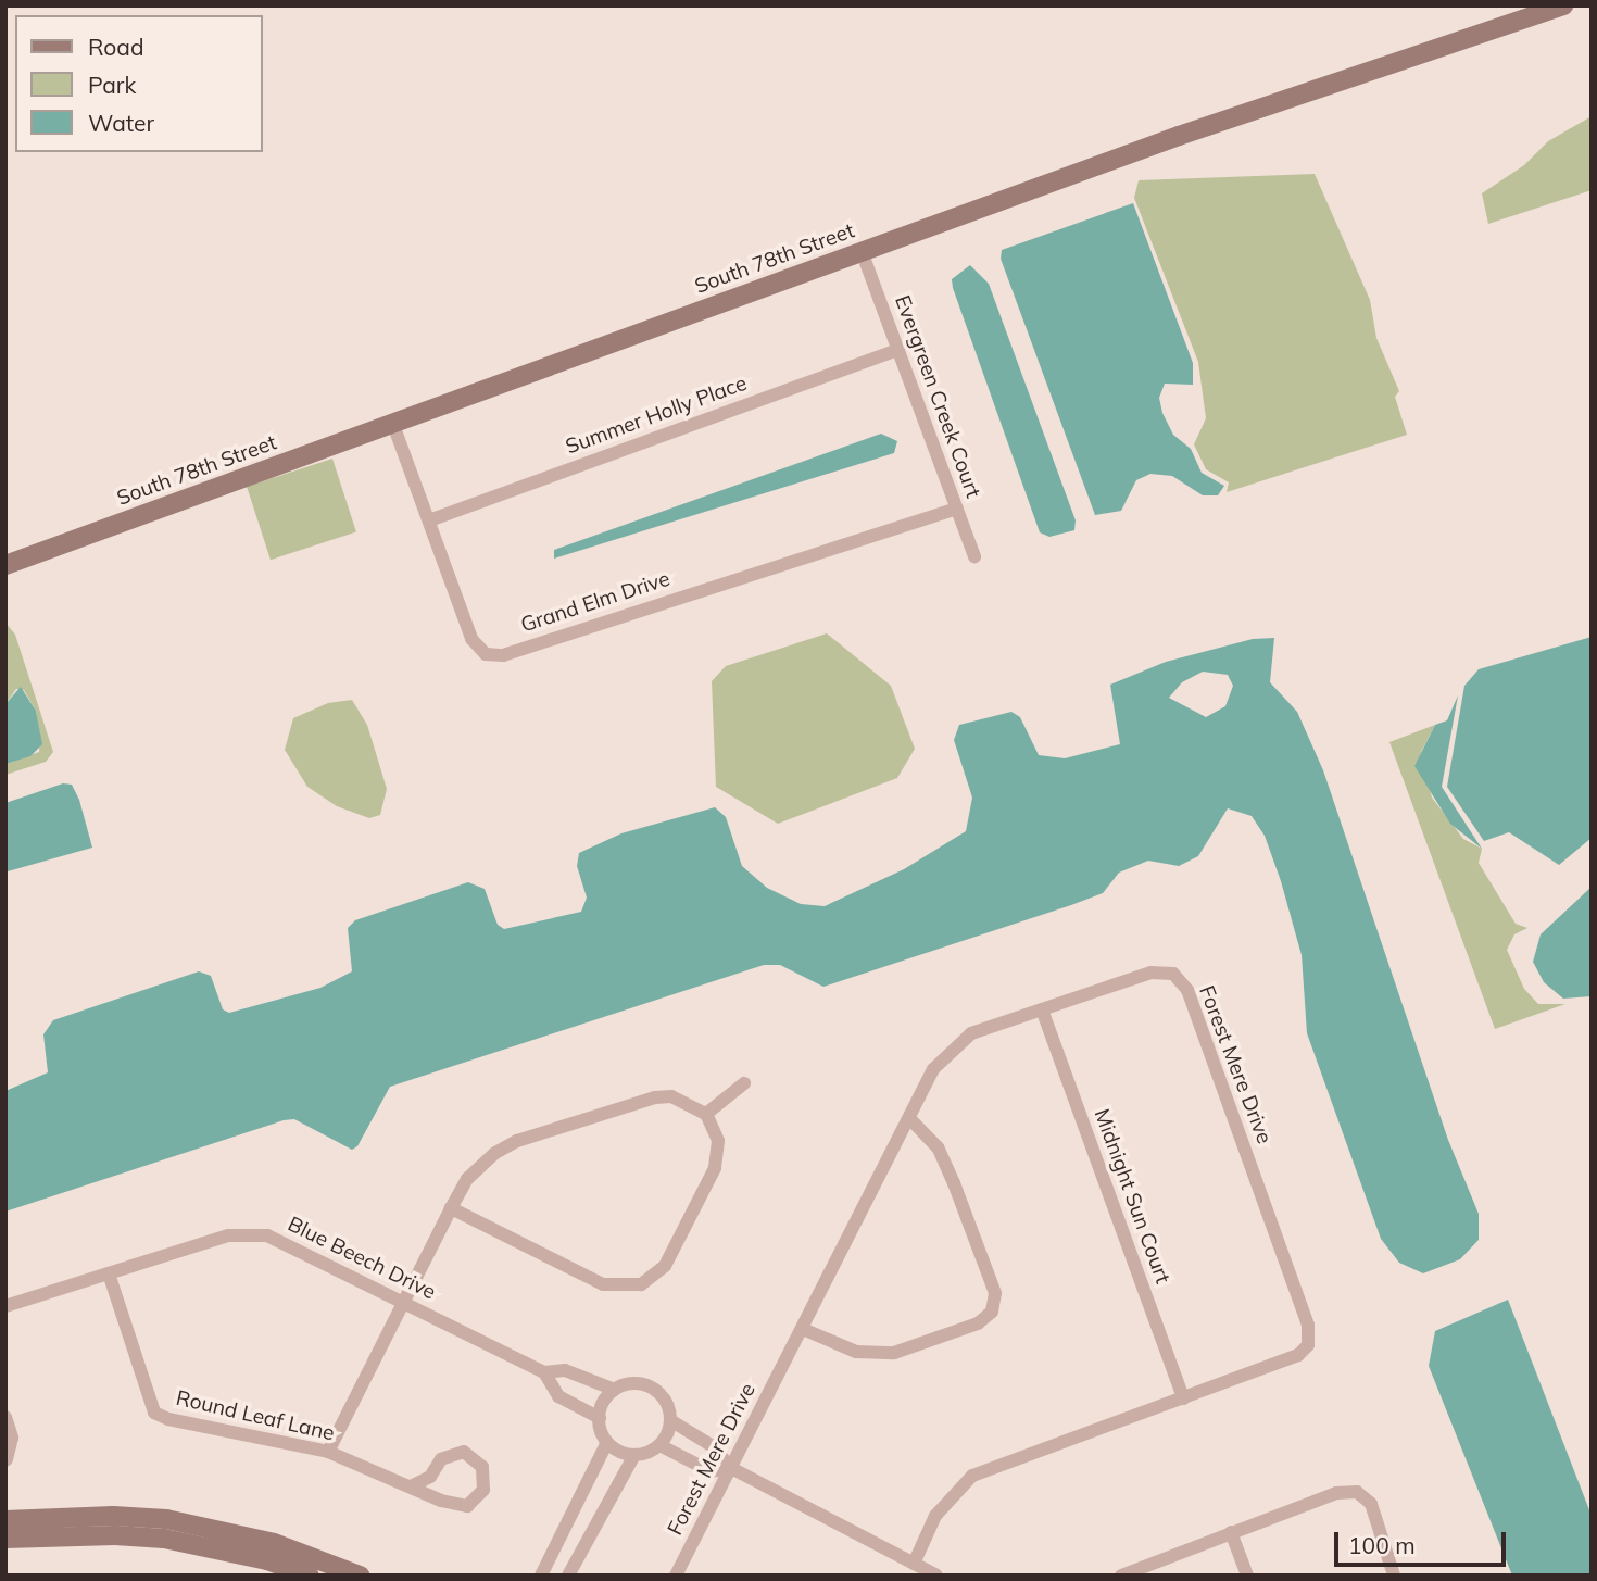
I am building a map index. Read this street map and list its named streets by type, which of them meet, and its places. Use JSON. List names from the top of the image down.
{
  "streets": {
    "street": [
      "South 78th Street",
      "Evergreen Creek Court",
      "Summer Holly Place",
      "Grand Elm Drive",
      "Forest Mere Drive",
      "Midnight Sun Court",
      "Blue Beech Drive",
      "Round Leaf Lane"
    ]
  },
  "crossings": [
    ["South 78th Street", "Evergreen Creek Court"],
    ["South 78th Street", "Grand Elm Drive"],
    ["Evergreen Creek Court", "Summer Holly Place"],
    ["Evergreen Creek Court", "Grand Elm Drive"],
    ["Summer Holly Place", "Grand Elm Drive"],
    ["Forest Mere Drive", "Midnight Sun Court"],
    ["Blue Beech Drive", "Round Leaf Lane"]
  ],
  "legend": ["Road", "Park", "Water"],
  "scale_bar": "100 m"
}
